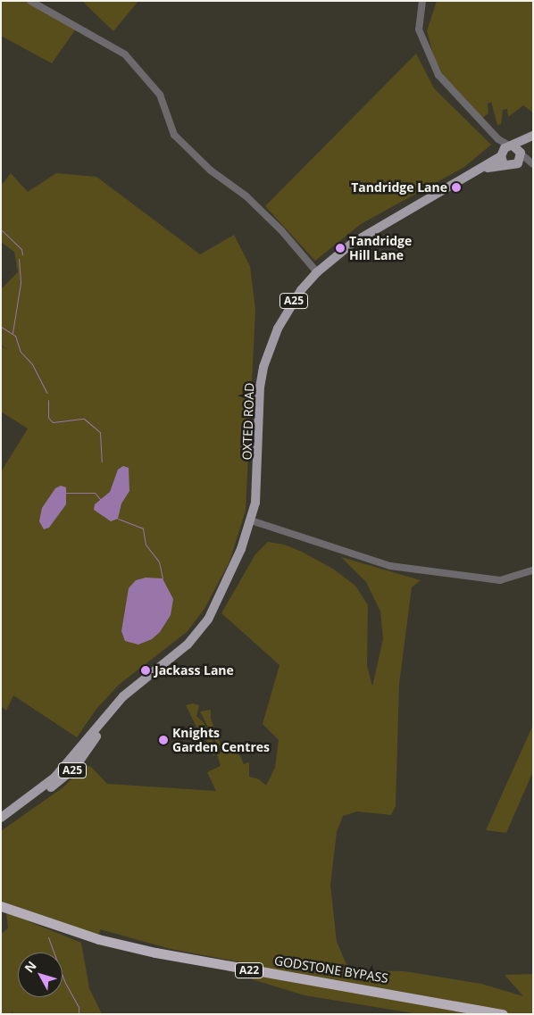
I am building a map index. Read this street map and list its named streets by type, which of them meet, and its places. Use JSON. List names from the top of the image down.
{
  "streets": {
    "highway": ["GODSTONE BYPASS", "A22"],
    "main road": ["A25", "OXTED ROAD"]
  },
  "crossings": [
    ["A25", "OXTED ROAD"]
  ],
  "places": [
    "Tandridge Lane",
    "Tandridge Hill Lane",
    "Jackass Lane",
    "Knights Garden Centres"
  ],
  "north": "top left"
}
